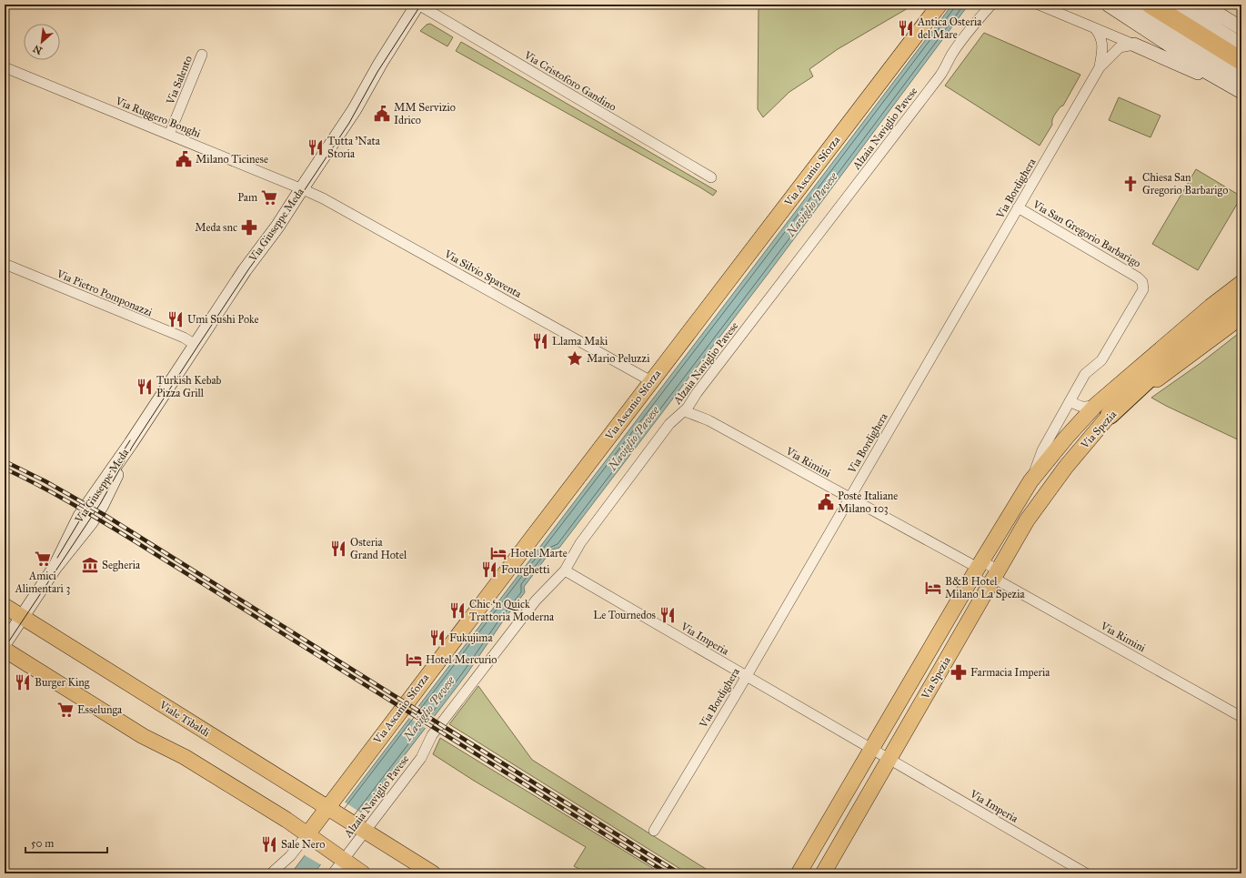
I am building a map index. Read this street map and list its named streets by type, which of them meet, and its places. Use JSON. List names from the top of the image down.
{
  "streets": {
    "main road": ["Via Ascanio Sforza", "Via Spezia", "Viale Tibaldi"],
    "street": [
      "Via Salento",
      "Via Cristoforo Gandino",
      "Via Ruggero Bonghi",
      "Alzaia Naviglio Pavese",
      "Via Bordighera",
      "Via Giuseppe Meda",
      "Via San Gregorio Barbarigo",
      "Via Silvio Spaventa",
      "Via Pietro Pomponazzi",
      "Via Rimini",
      "Via Imperia"
    ]
  },
  "crossings": [
    ["Via Salento", "Via Ruggero Bonghi"],
    ["Via Cristoforo Gandino", "Via Giuseppe Meda"],
    ["Via Ruggero Bonghi", "Via Giuseppe Meda"],
    ["Via Ruggero Bonghi", "Via Silvio Spaventa"],
    ["Alzaia Naviglio Pavese", "Via Rimini"],
    ["Alzaia Naviglio Pavese", "Via Imperia"],
    ["Alzaia Naviglio Pavese", "Viale Tibaldi"],
    ["Via Ascanio Sforza", "Via Silvio Spaventa"],
    ["Via Ascanio Sforza", "Viale Tibaldi"],
    ["Via Bordighera", "Via San Gregorio Barbarigo"],
    ["Via Bordighera", "Via Rimini"],
    ["Via Bordighera", "Via Imperia"],
    ["Via Giuseppe Meda", "Via Silvio Spaventa"],
    ["Via Giuseppe Meda", "Via Pietro Pomponazzi"],
    ["Via Giuseppe Meda", "Viale Tibaldi"],
    ["Via San Gregorio Barbarigo", "Via Spezia"],
    ["Via Spezia", "Via Rimini"],
    ["Via Spezia", "Via Imperia"]
  ],
  "water": ["Naviglio Pavese"],
  "places": {
    "restaurant": [
      "Antica Osteria del Mare",
      "Tutta 'Nata Storia",
      "Umi Sushi Poke",
      "Llama Maki",
      "Turkish Kebab Pizza Grill",
      "Osteria Grand Hotel",
      "Fourghetti",
      "Chic ‘n Quick Trattoria Moderna",
      "Le Tournedos",
      "Fukujima",
      "Burger King",
      "Sale Nero"
    ],
    "public building": ["MM Servizio Idrico", "Milano Ticinese", "Poste Italiane Milano 103"],
    "church": ["Chiesa San Gregorio Barbarigo"],
    "supermarket": ["Pam", "Amici Alimentari 3", "Esselunga"],
    "pharmacy": ["Meda snc", "Farmacia Imperia"],
    "place": ["Mario Peluzzi"],
    "hotel": ["Hotel Marte", "B&B Hotel Milano La Spezia", "Hotel Mercurio"],
    "museum": ["Segheria"]
  },
  "scale_bar": "50 m",
  "north": "bottom left"
}
